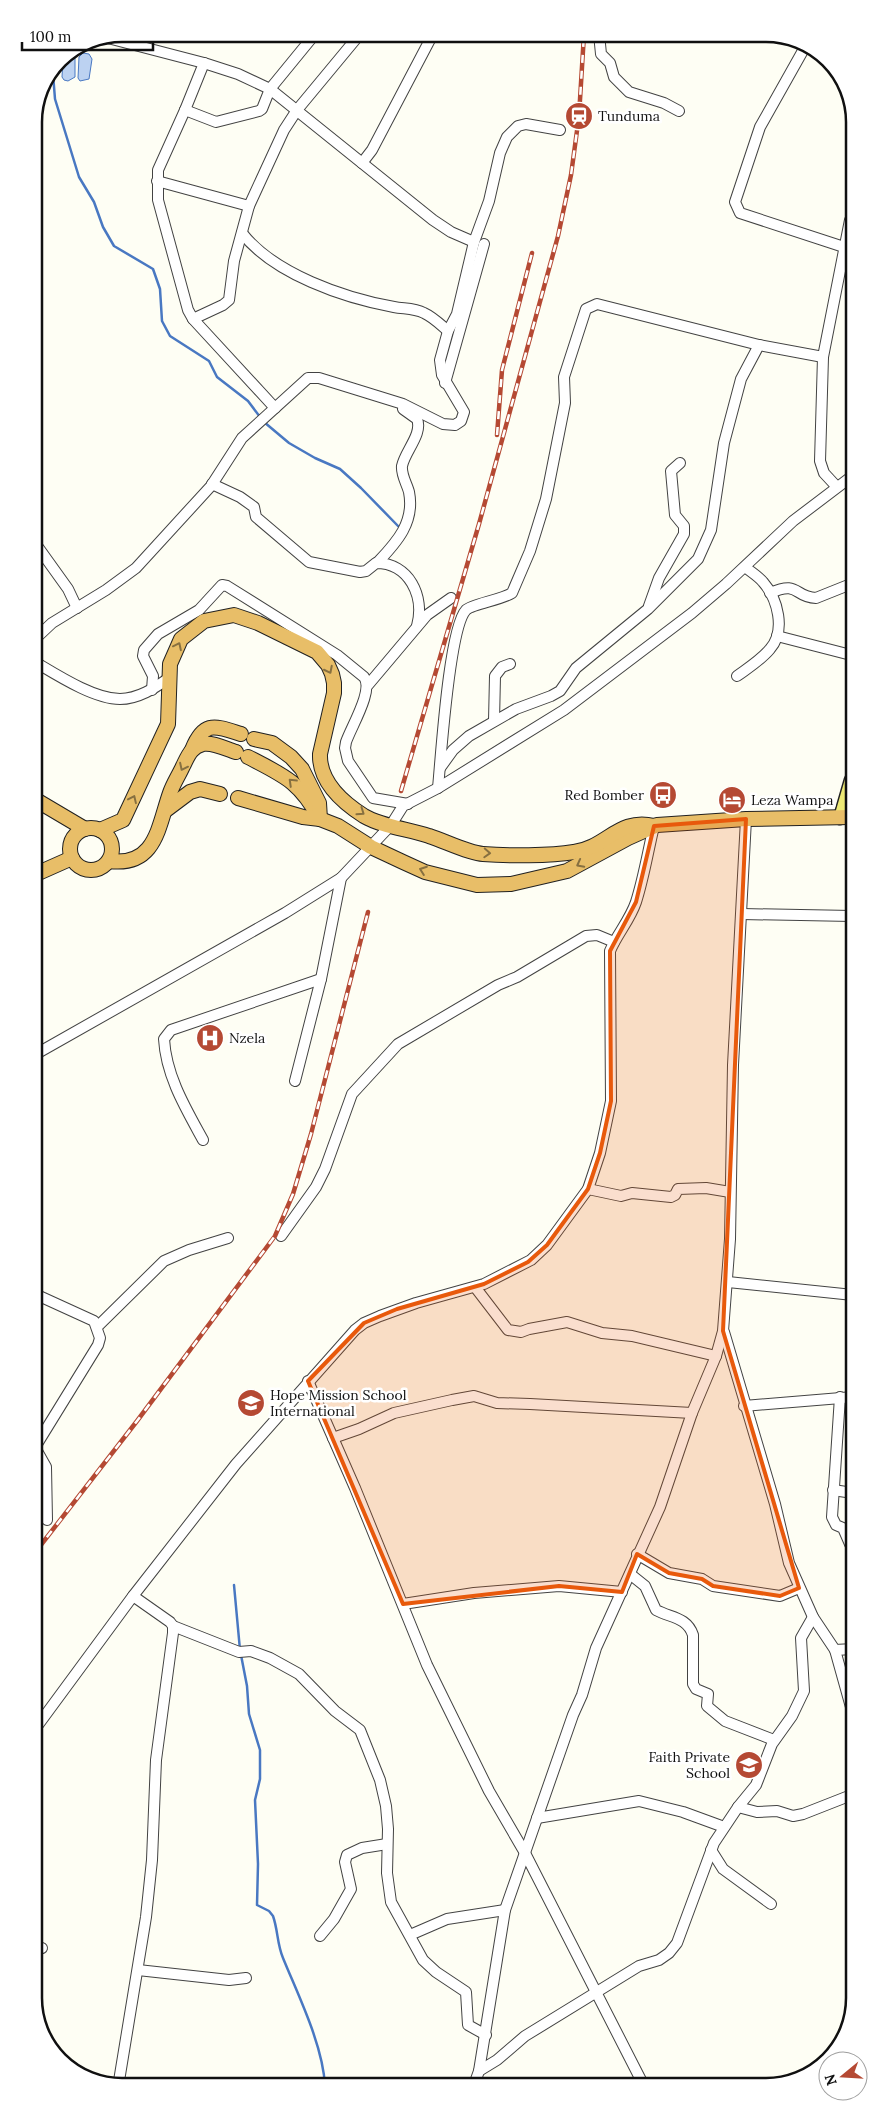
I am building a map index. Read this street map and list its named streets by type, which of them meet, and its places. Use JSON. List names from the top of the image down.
{
  "places": {
    "station": ["Tunduma"],
    "bus stop": ["Red Bomber"],
    "hotel": ["Leza Wampa"],
    "hospital": ["Nzela"],
    "school or university": ["Hope Mission School International", "Faith Private School"]
  },
  "scale_bar": "100 m",
  "north": "left"
}
